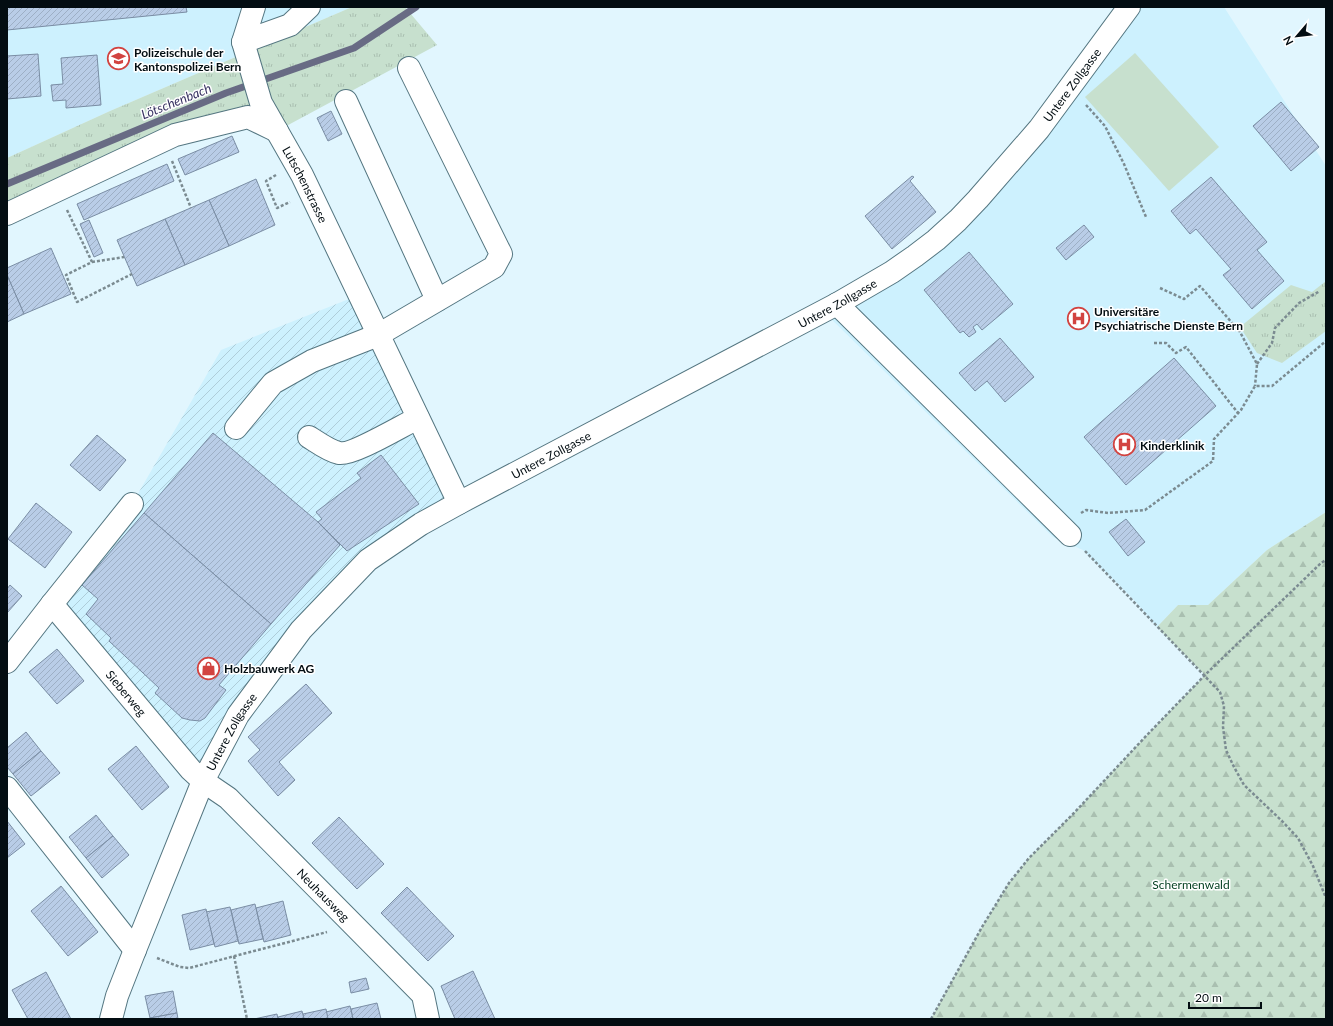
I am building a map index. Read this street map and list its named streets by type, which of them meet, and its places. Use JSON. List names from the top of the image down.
{
  "streets": {
    "street": [
      "Untere Zollgasse",
      "Lutschenstrasse",
      "Sieberweg",
      "Neuhausweg"
    ]
  },
  "crossings": [
    ["Untere Zollgasse", "Lutschenstrasse"],
    ["Untere Zollgasse", "Sieberweg"],
    ["Untere Zollgasse", "Neuhausweg"],
    ["Sieberweg", "Neuhausweg"]
  ],
  "water": ["Lötschenbach"],
  "parks": ["Schermenwald"],
  "places": {
    "school or university": ["Polizeischule der Kantonspolizei Bern"],
    "hospital": ["Universitäre Psychiatrische Dienste Bern", "Kinderklinik"],
    "shop": ["Holzbauwerk AG"]
  },
  "scale_bar": "20 m",
  "north": "bottom left"
}
